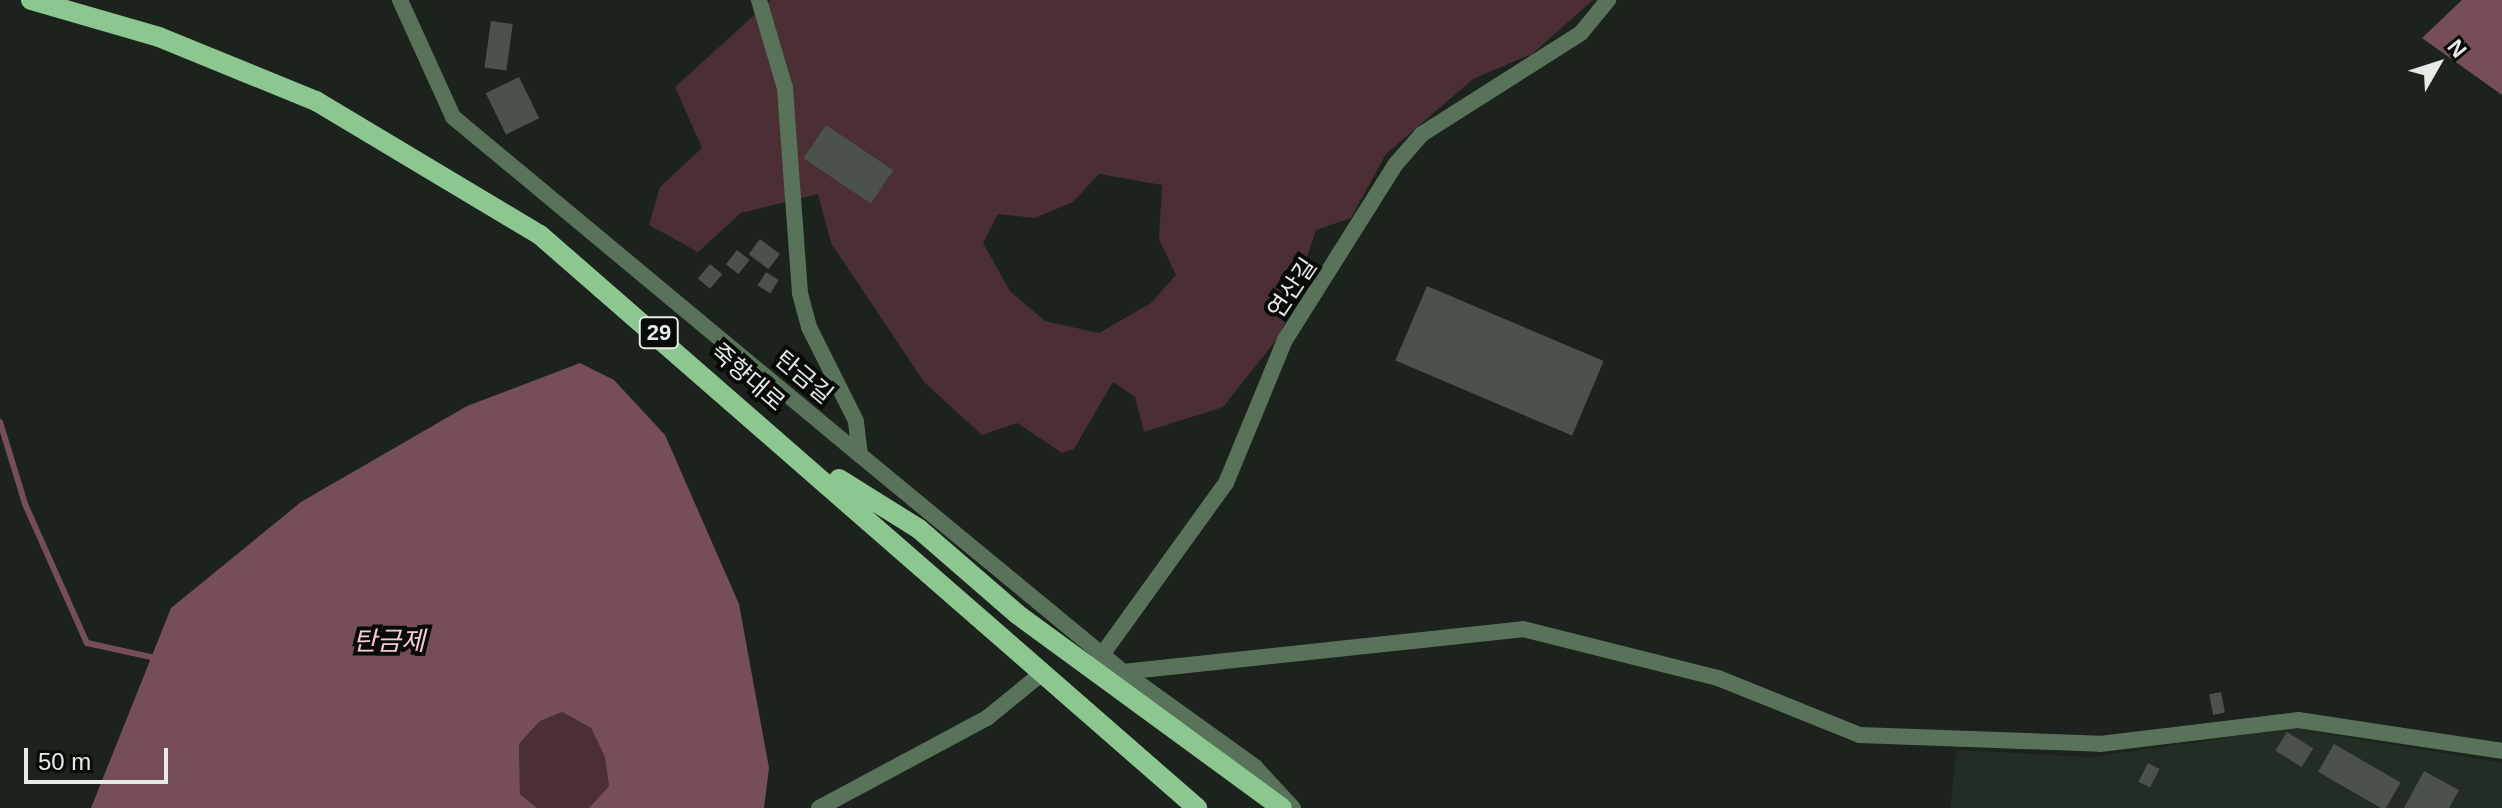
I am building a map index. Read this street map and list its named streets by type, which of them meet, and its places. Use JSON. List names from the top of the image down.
{
  "streets": {
    "main road": ["29", "죽향대로"],
    "street": ["연산길", "탄금길"]
  },
  "water": ["탄금제"],
  "scale_bar": "50 m",
  "north": "top right"
}
